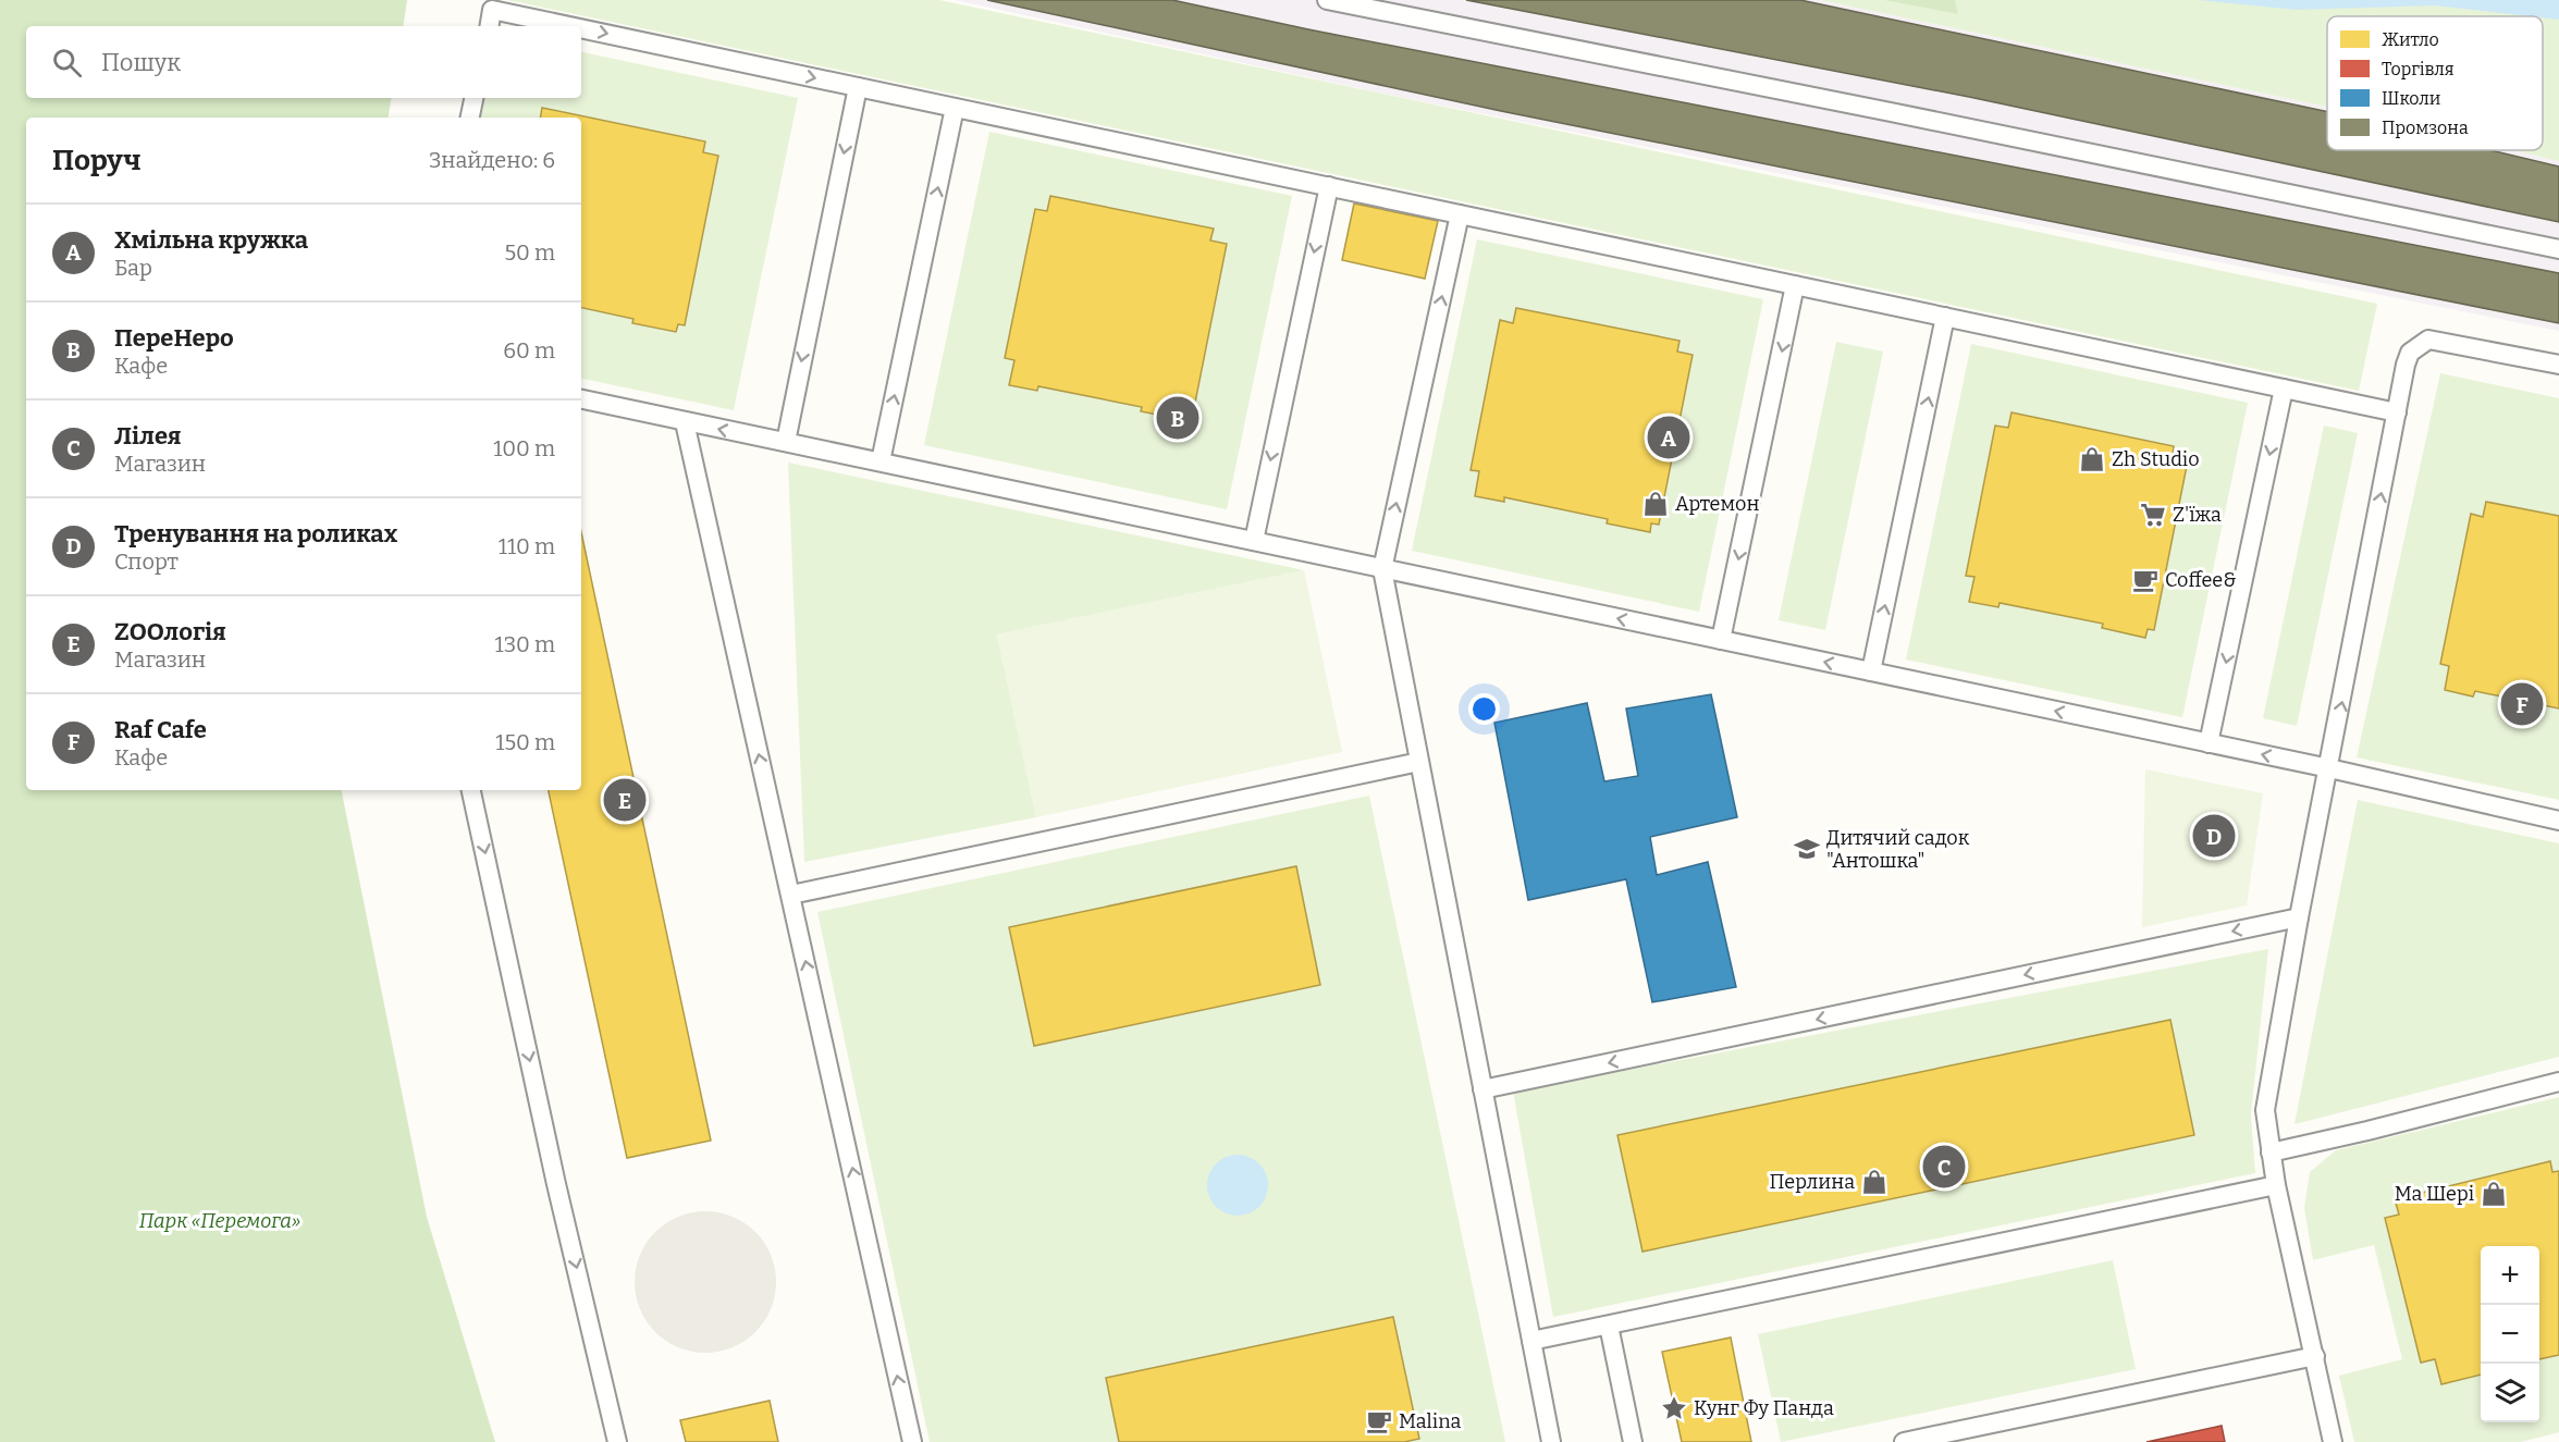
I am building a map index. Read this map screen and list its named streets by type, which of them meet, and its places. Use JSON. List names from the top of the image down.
{
  "parks": ["Парк «Перемога»"],
  "places": {
    "shop": [
      "Zh Studio",
      "Артемон",
      "Перлина",
      "Ма Шері"
    ],
    "supermarket": ["Z'їжа"],
    "cafe": ["Coffee&", "Malina"],
    "school or university": ["Дитячий садок \"Антошка\""],
    "place": ["Кунг Фу Панда"]
  },
  "legend": [
    "Житло",
    "Торгівля",
    "Школи",
    "Промзона"
  ],
  "page": {
    "search": "Пошук",
    "heading": ["Поруч", "Знайдено: 6"],
    "list": [
      {
        "mark": "A",
        "name": "Хмільна кружка",
        "note": "Бар",
        "value": "50 m"
      },
      {
        "mark": "B",
        "name": "ПереНеро",
        "note": "Кафе",
        "value": "60 m"
      },
      {
        "mark": "C",
        "name": "Лілея",
        "note": "Магазин",
        "value": "100 m"
      },
      {
        "mark": "D",
        "name": "Тренування на роликах",
        "note": "Спорт",
        "value": "110 m"
      },
      {
        "mark": "E",
        "name": "ZООлогія",
        "note": "Магазин",
        "value": "130 m"
      },
      {
        "mark": "F",
        "name": "Raf Cafe",
        "note": "Кафе",
        "value": "150 m"
      }
    ],
    "pins": [
      "B",
      "A",
      "F",
      "E",
      "D",
      "C"
    ],
    "map_buttons": ["+", "−"]
  }
}
